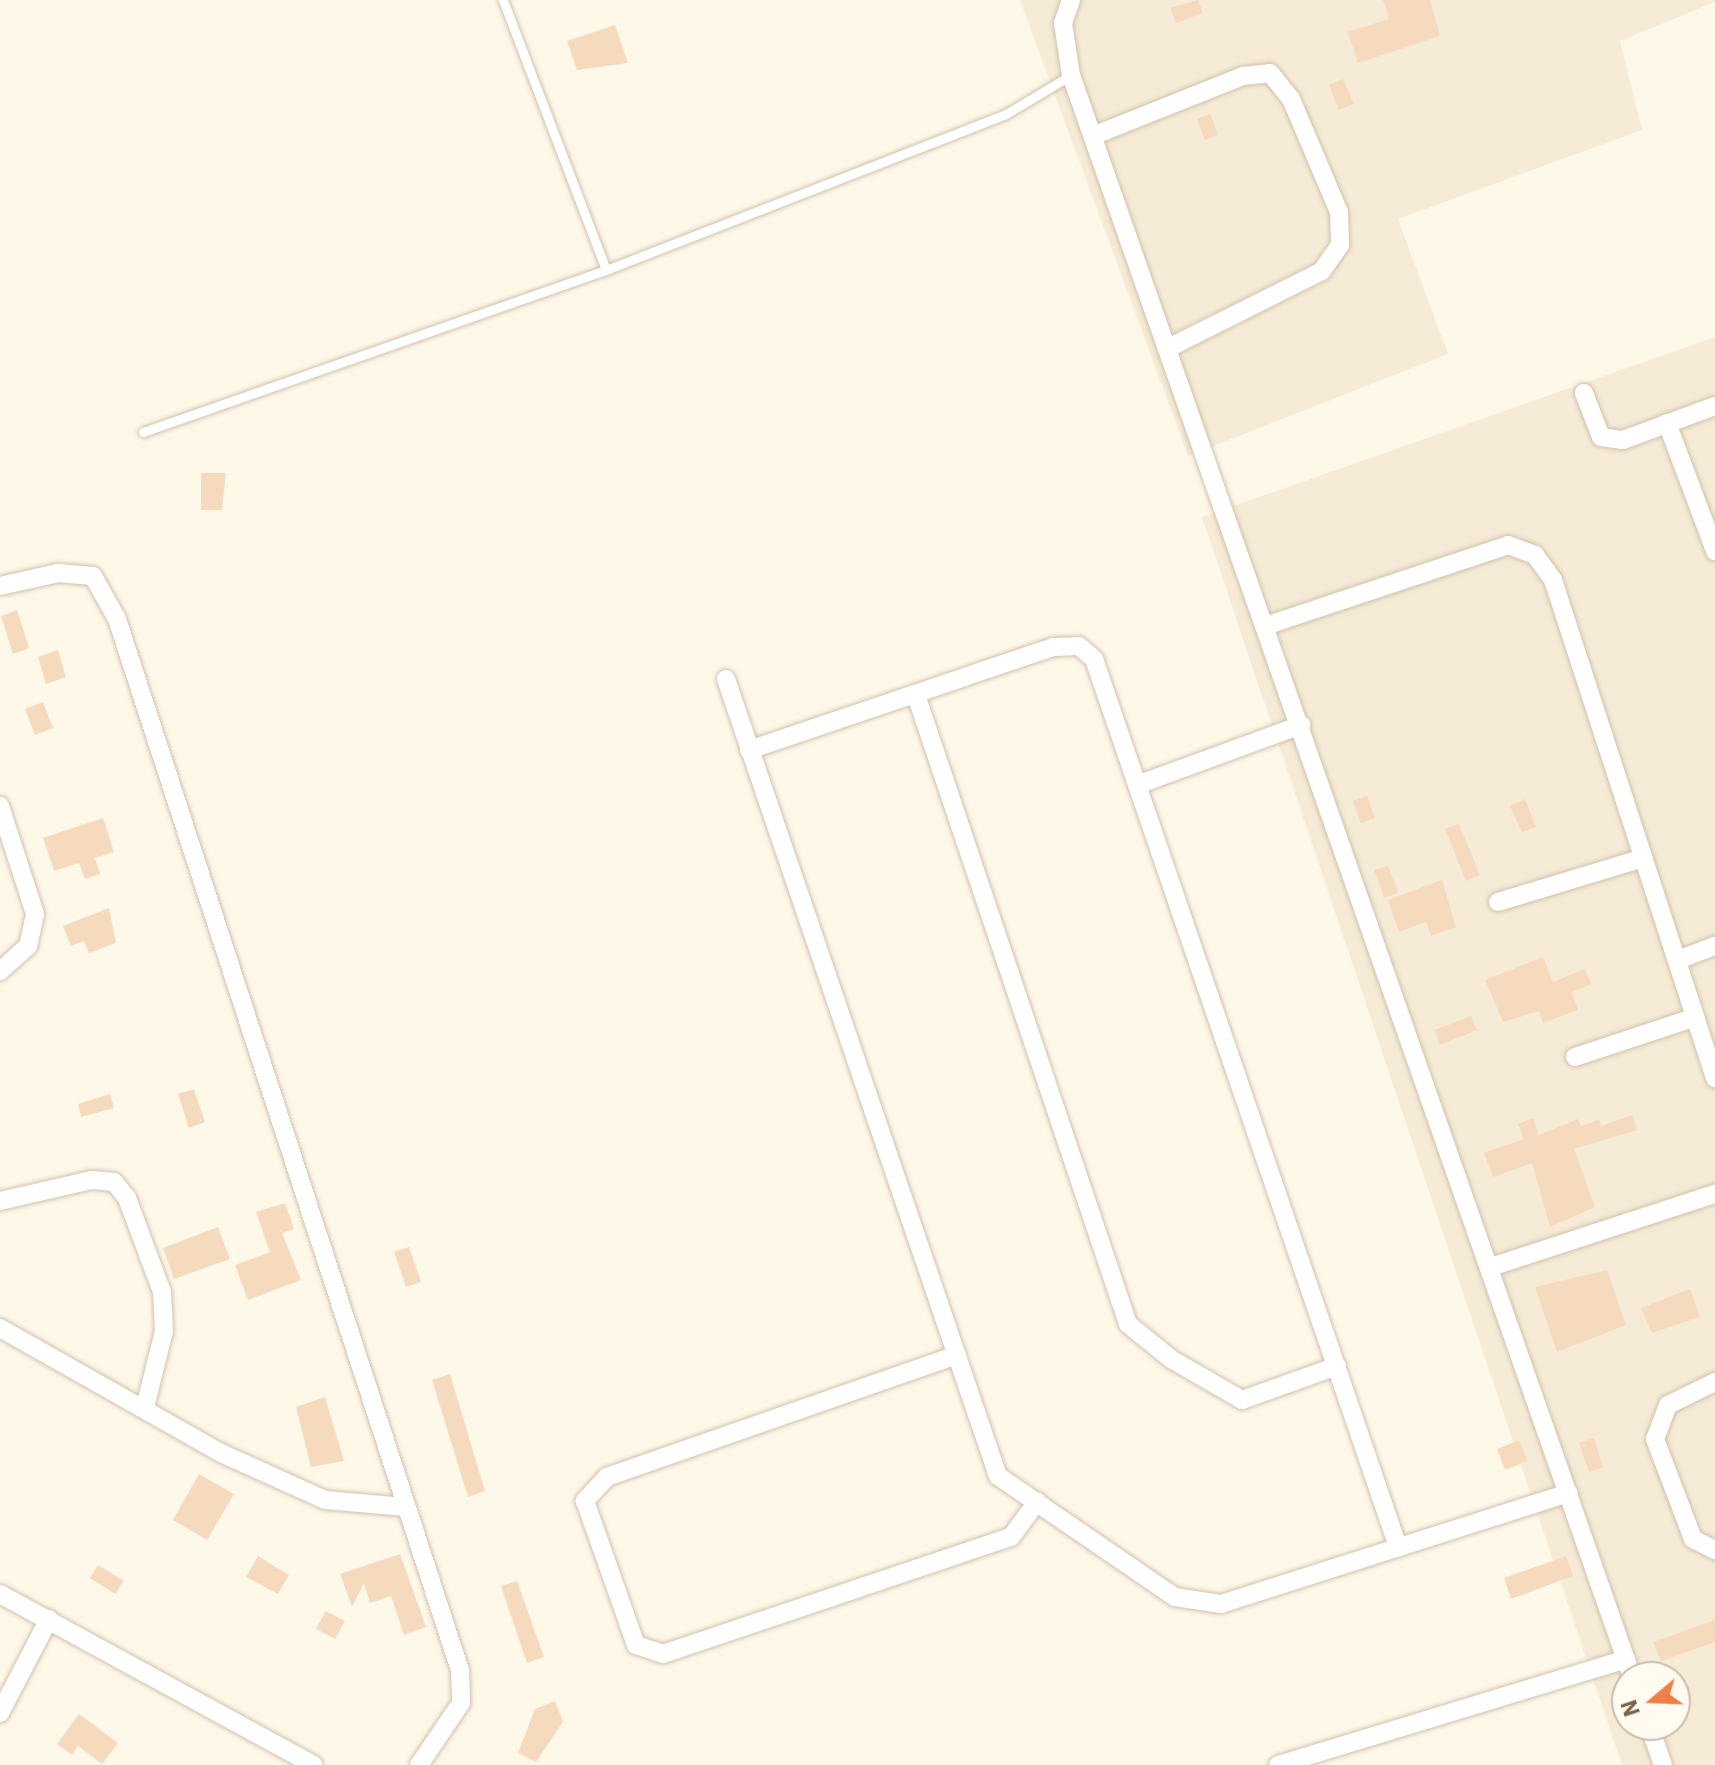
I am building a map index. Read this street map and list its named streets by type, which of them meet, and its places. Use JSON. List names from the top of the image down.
{
  "north": "left"
}
